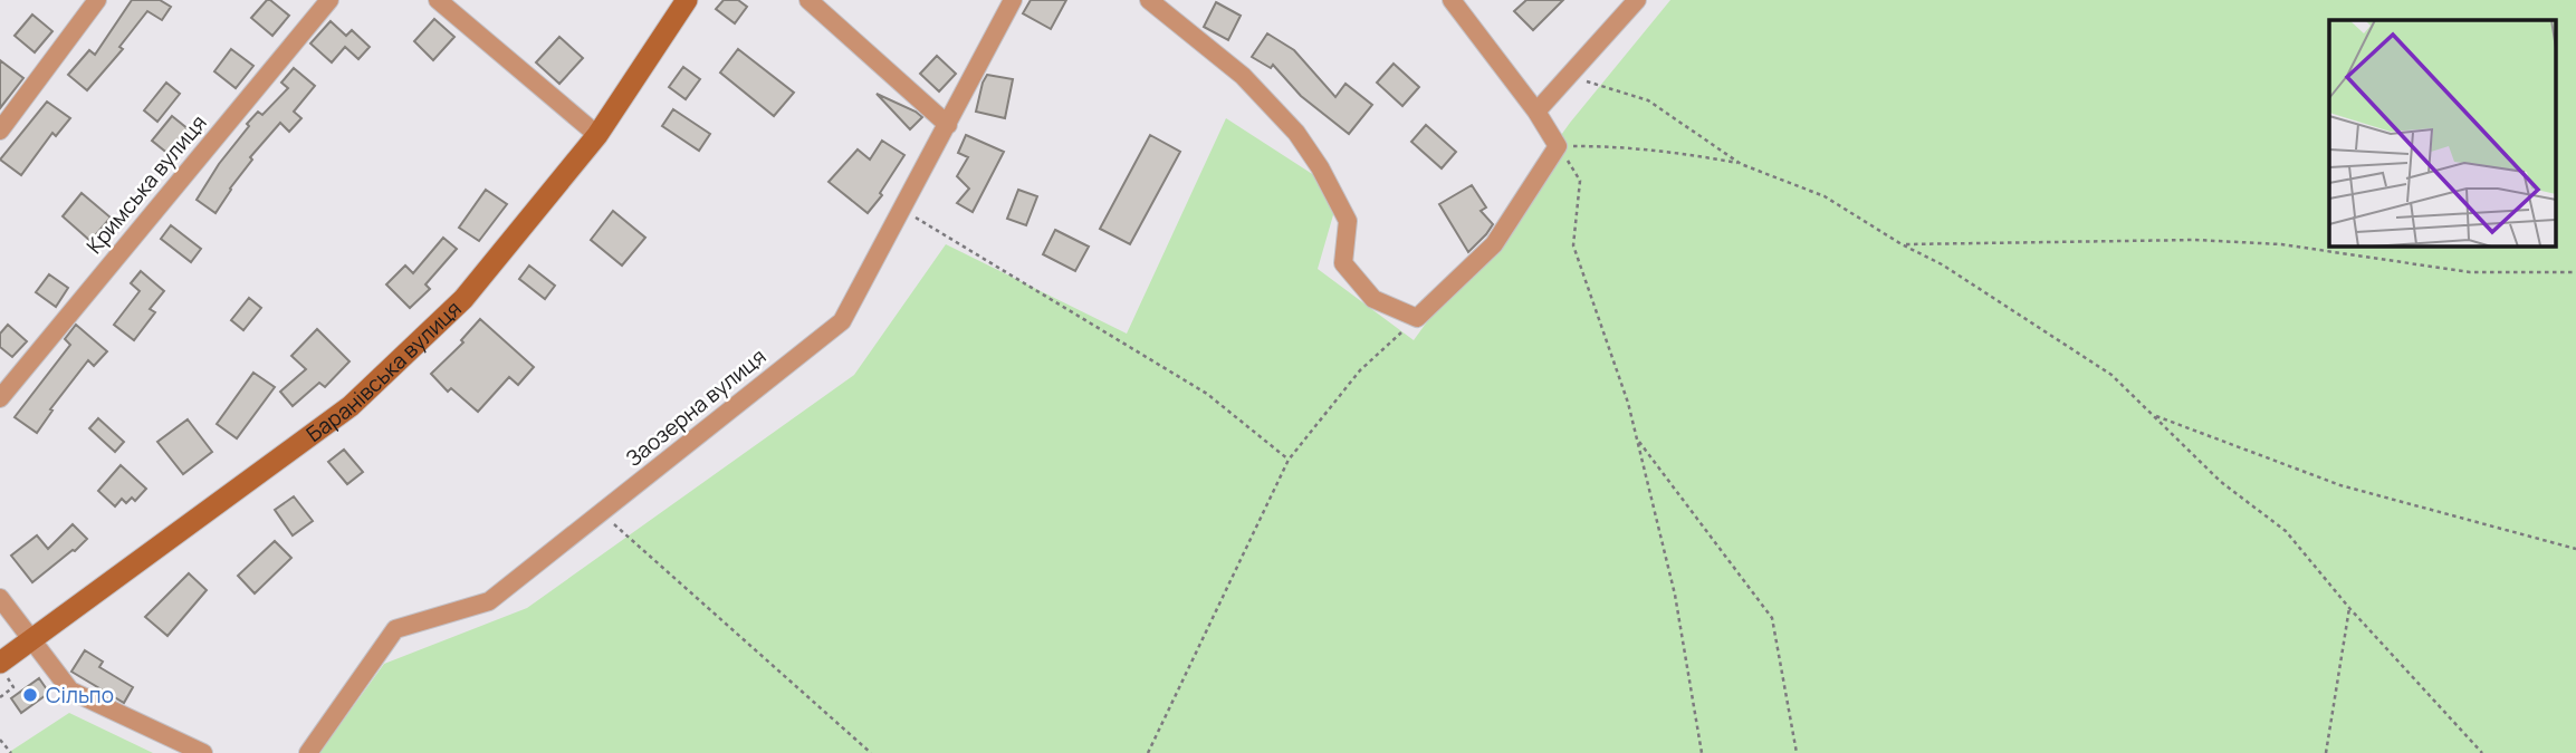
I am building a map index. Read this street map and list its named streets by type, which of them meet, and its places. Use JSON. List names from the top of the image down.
{
  "streets": {
    "main road": ["Баранівська вулиця"],
    "street": ["Кримська вулиця", "Заозерна вулиця"]
  },
  "places": ["Сільпо"]
}
